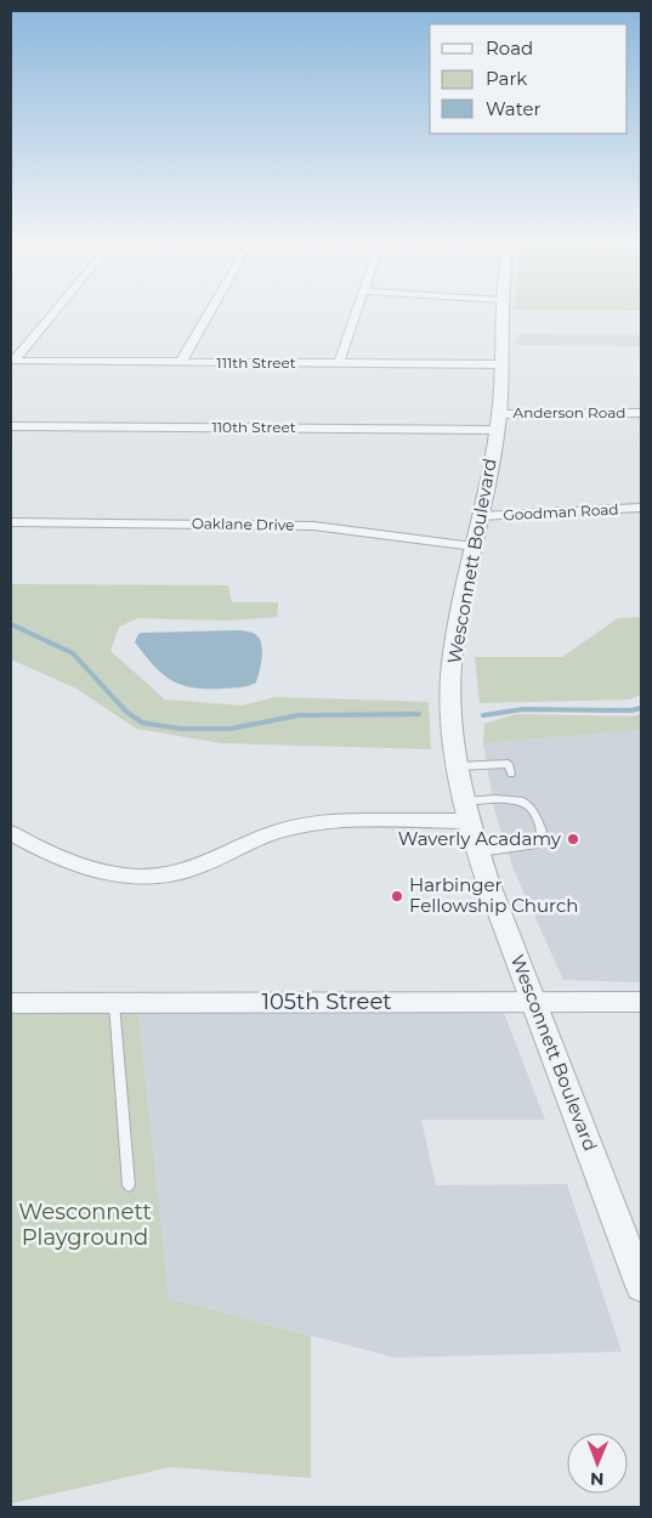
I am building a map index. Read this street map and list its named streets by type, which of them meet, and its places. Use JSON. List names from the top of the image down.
{
  "streets": {
    "street": [
      "111th Street",
      "Anderson Road",
      "110th Street",
      "Goodman Road",
      "Oaklane Drive",
      "Wesconnett Boulevard",
      "105th Street"
    ]
  },
  "crossings": [
    ["111th Street", "Wesconnett Boulevard"],
    ["Anderson Road", "110th Street"],
    ["Anderson Road", "Wesconnett Boulevard"],
    ["110th Street", "Wesconnett Boulevard"],
    ["Goodman Road", "Wesconnett Boulevard"],
    ["Oaklane Drive", "Wesconnett Boulevard"],
    ["Wesconnett Boulevard", "105th Street"]
  ],
  "parks": ["Wesconnett Playground"],
  "places": ["Waverly Acadamy", "Harbinger Fellowship Church"],
  "legend": ["Road", "Park", "Water"],
  "north": "bottom"
}
